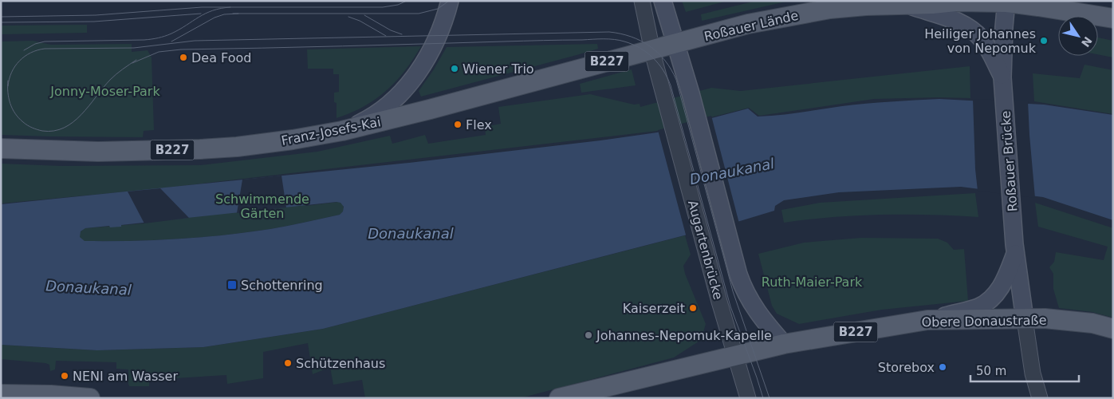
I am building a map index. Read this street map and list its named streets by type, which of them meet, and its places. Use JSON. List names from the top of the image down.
{
  "streets": {
    "main road": [
      "Roßauer Lände",
      "B227",
      "Franz-Josefs-Kai",
      "Roßauer Brücke",
      "Augartenbrücke",
      "Obere Donaustraße"
    ]
  },
  "crossings": [
    ["Roßauer Lände", "B227"],
    ["Roßauer Lände", "Franz-Josefs-Kai"],
    ["Roßauer Lände", "Augartenbrücke"],
    ["B227", "Roßauer Brücke"],
    ["Franz-Josefs-Kai", "Augartenbrücke"],
    ["Roßauer Brücke", "Obere Donaustraße"],
    ["Augartenbrücke", "Obere Donaustraße"]
  ],
  "water": ["Donaukanal"],
  "parks": ["Jonny-Moser-Park", "Schwimmende Gärten", "Ruth-Maier-Park"],
  "places": {
    "other": [
      "Heiliger Johannes von Nepomuk",
      "Dea Food",
      "Wiener Trio",
      "Flex",
      "Kaiserzeit",
      "Johannes-Nepomuk-Kapelle",
      "Schützenhaus",
      "Storebox",
      "NENI am Wasser"
    ],
    "transit": ["Schottenring"]
  },
  "scale_bar": "50 m",
  "north": "bottom right"
}
